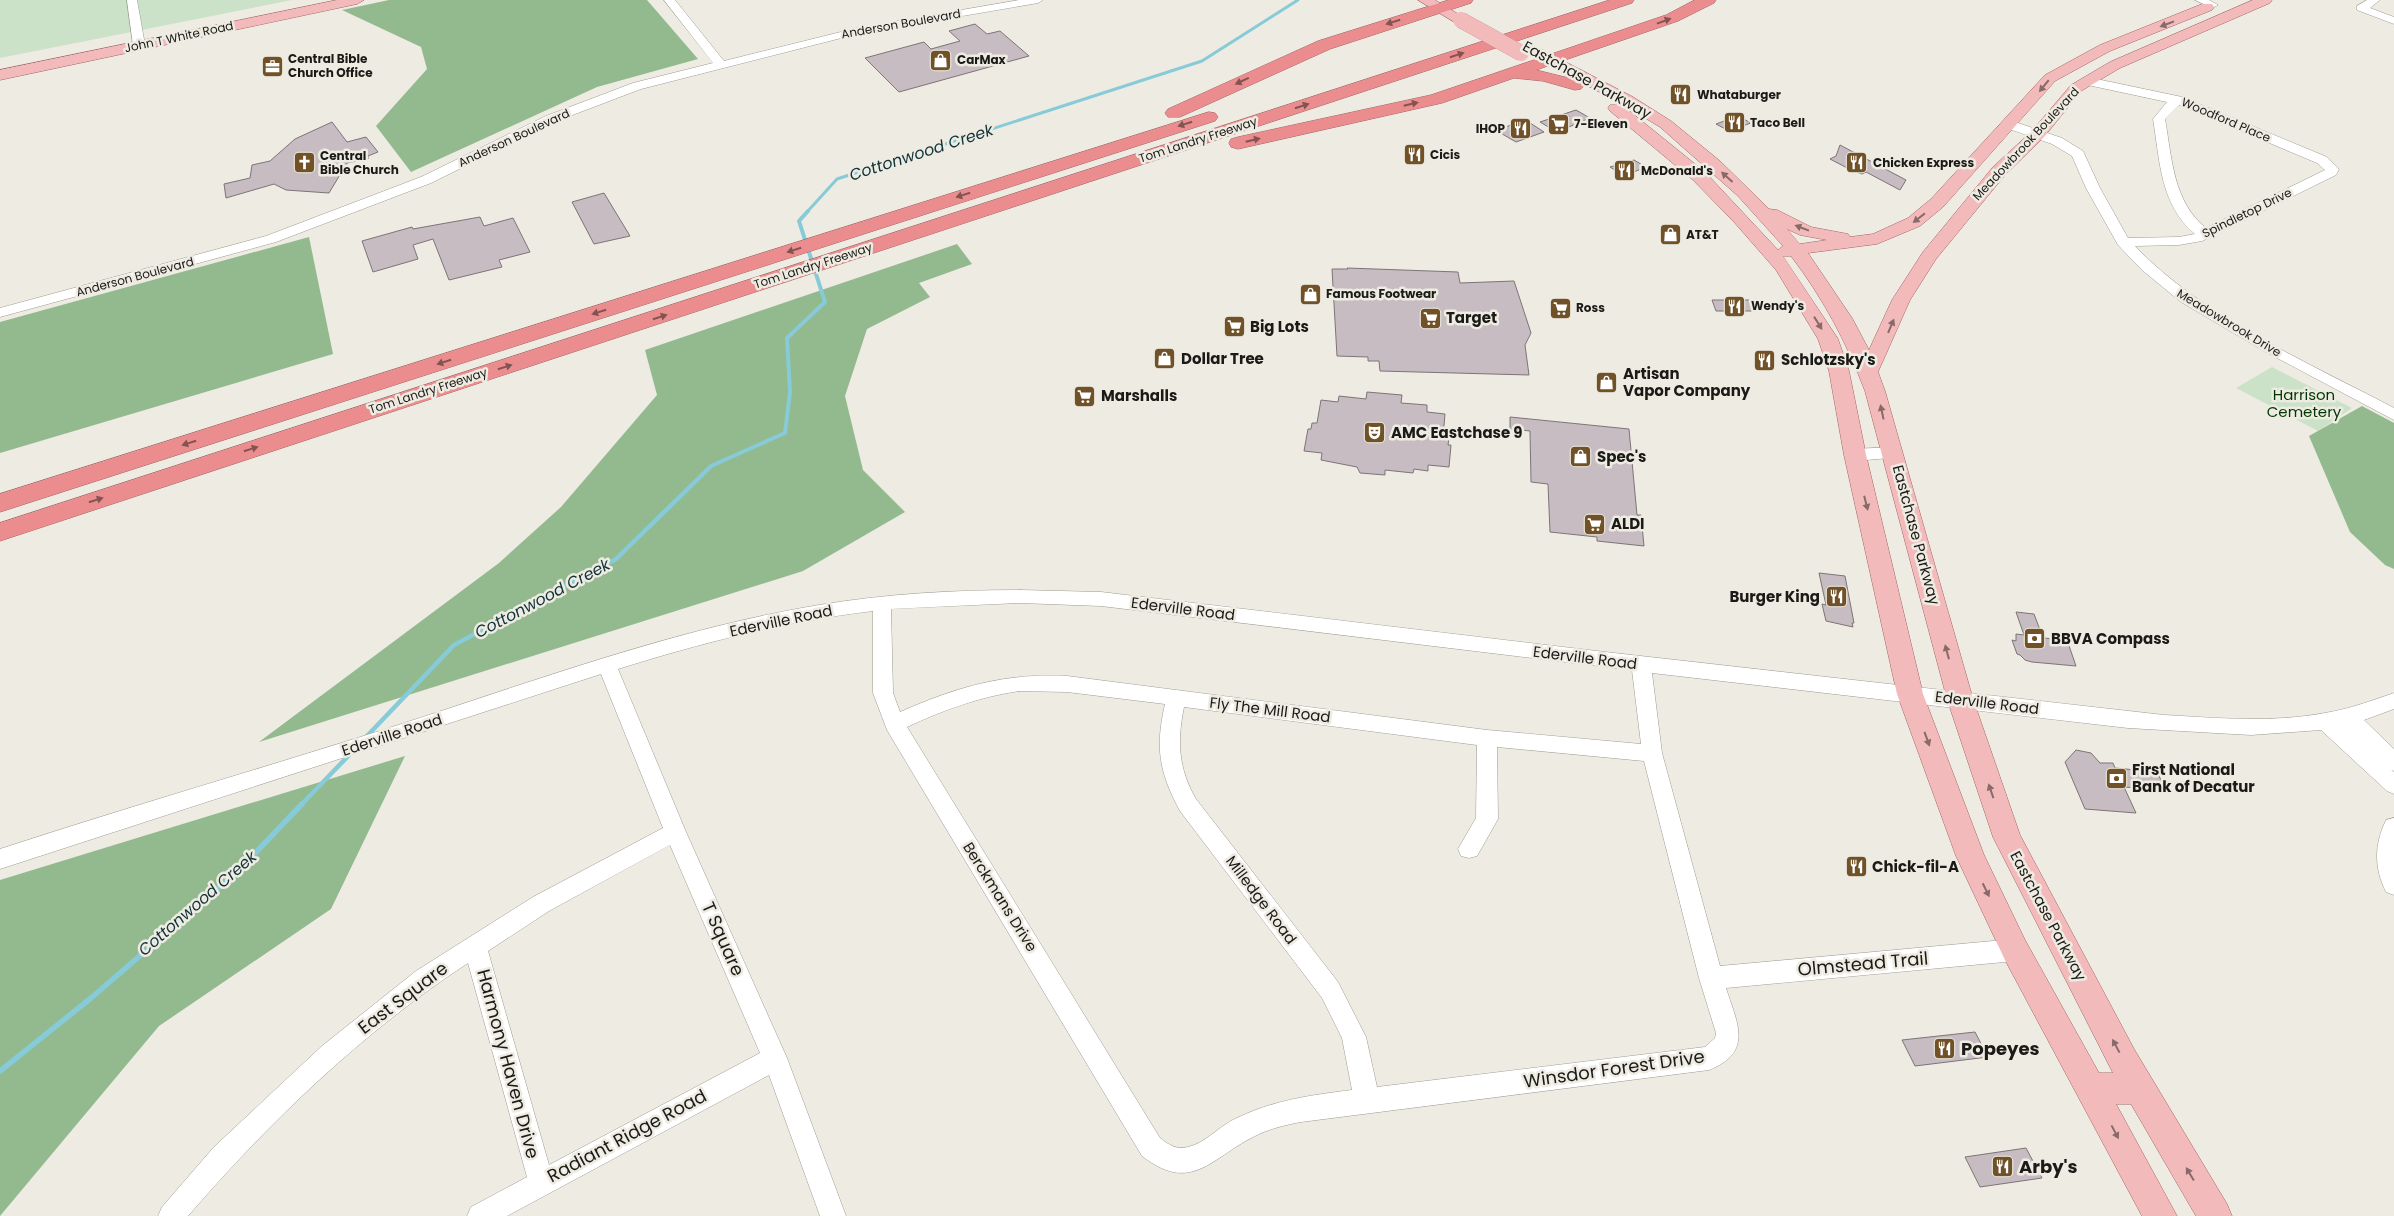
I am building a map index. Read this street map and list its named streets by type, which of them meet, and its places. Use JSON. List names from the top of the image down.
{
  "streets": {
    "highway": ["Tom Landry Freeway"],
    "main road": ["John T White Road", "Eastchase Parkway", "Meadowbrook Boulevard"],
    "street": [
      "Anderson Boulevard",
      "Woodford Place",
      "Spindletop Drive",
      "Meadowbrook Drive",
      "Ederville Road",
      "Fly The Mill Road",
      "Berckmans Drive",
      "Milledge Road",
      "T Square",
      "Olmstead Trail",
      "East Square",
      "Harmony Haven Drive",
      "Winsdor Forest Drive",
      "Radiant Ridge Road"
    ]
  },
  "crossings": [
    ["Eastchase Parkway", "Meadowbrook Boulevard"],
    ["Eastchase Parkway", "Ederville Road"],
    ["Eastchase Parkway", "Olmstead Trail"],
    ["Woodford Place", "Meadowbrook Boulevard"],
    ["Woodford Place", "Spindletop Drive"],
    ["Meadowbrook Boulevard", "Meadowbrook Drive"],
    ["Spindletop Drive", "Meadowbrook Drive"],
    ["Ederville Road", "Berckmans Drive"],
    ["Ederville Road", "T Square"],
    ["Ederville Road", "Winsdor Forest Drive"],
    ["Fly The Mill Road", "Berckmans Drive"],
    ["Fly The Mill Road", "Milledge Road"],
    ["Fly The Mill Road", "Winsdor Forest Drive"],
    ["Berckmans Drive", "Winsdor Forest Drive"],
    ["Milledge Road", "Winsdor Forest Drive"],
    ["T Square", "East Square"],
    ["T Square", "Radiant Ridge Road"],
    ["Olmstead Trail", "Winsdor Forest Drive"],
    ["East Square", "Harmony Haven Drive"],
    ["Harmony Haven Drive", "Radiant Ridge Road"]
  ],
  "water": ["Cottonwood Creek"],
  "parks": ["Harrison Cemetery"],
  "places": {
    "shop": [
      "CarMax",
      "AT&T",
      "Famous Footwear",
      "Dollar Tree",
      "Artisan Vapor Company",
      "Spec's"
    ],
    "office": ["Central Bible Church Office"],
    "restaurant": [
      "Whataburger",
      "Taco Bell",
      "IHOP",
      "Cicis",
      "Chicken Express",
      "McDonald's",
      "Wendy's",
      "Schlotzsky's",
      "Burger King",
      "Chick-fil-A",
      "Popeyes",
      "Arby's"
    ],
    "supermarket": [
      "7-Eleven",
      "Ross",
      "Target",
      "Big Lots",
      "Marshalls",
      "ALDI"
    ],
    "church": ["Central Bible Church"],
    "theatre": ["AMC Eastchase 9"],
    "bank": ["BBVA Compass", "First National Bank of Decatur"]
  }
}
